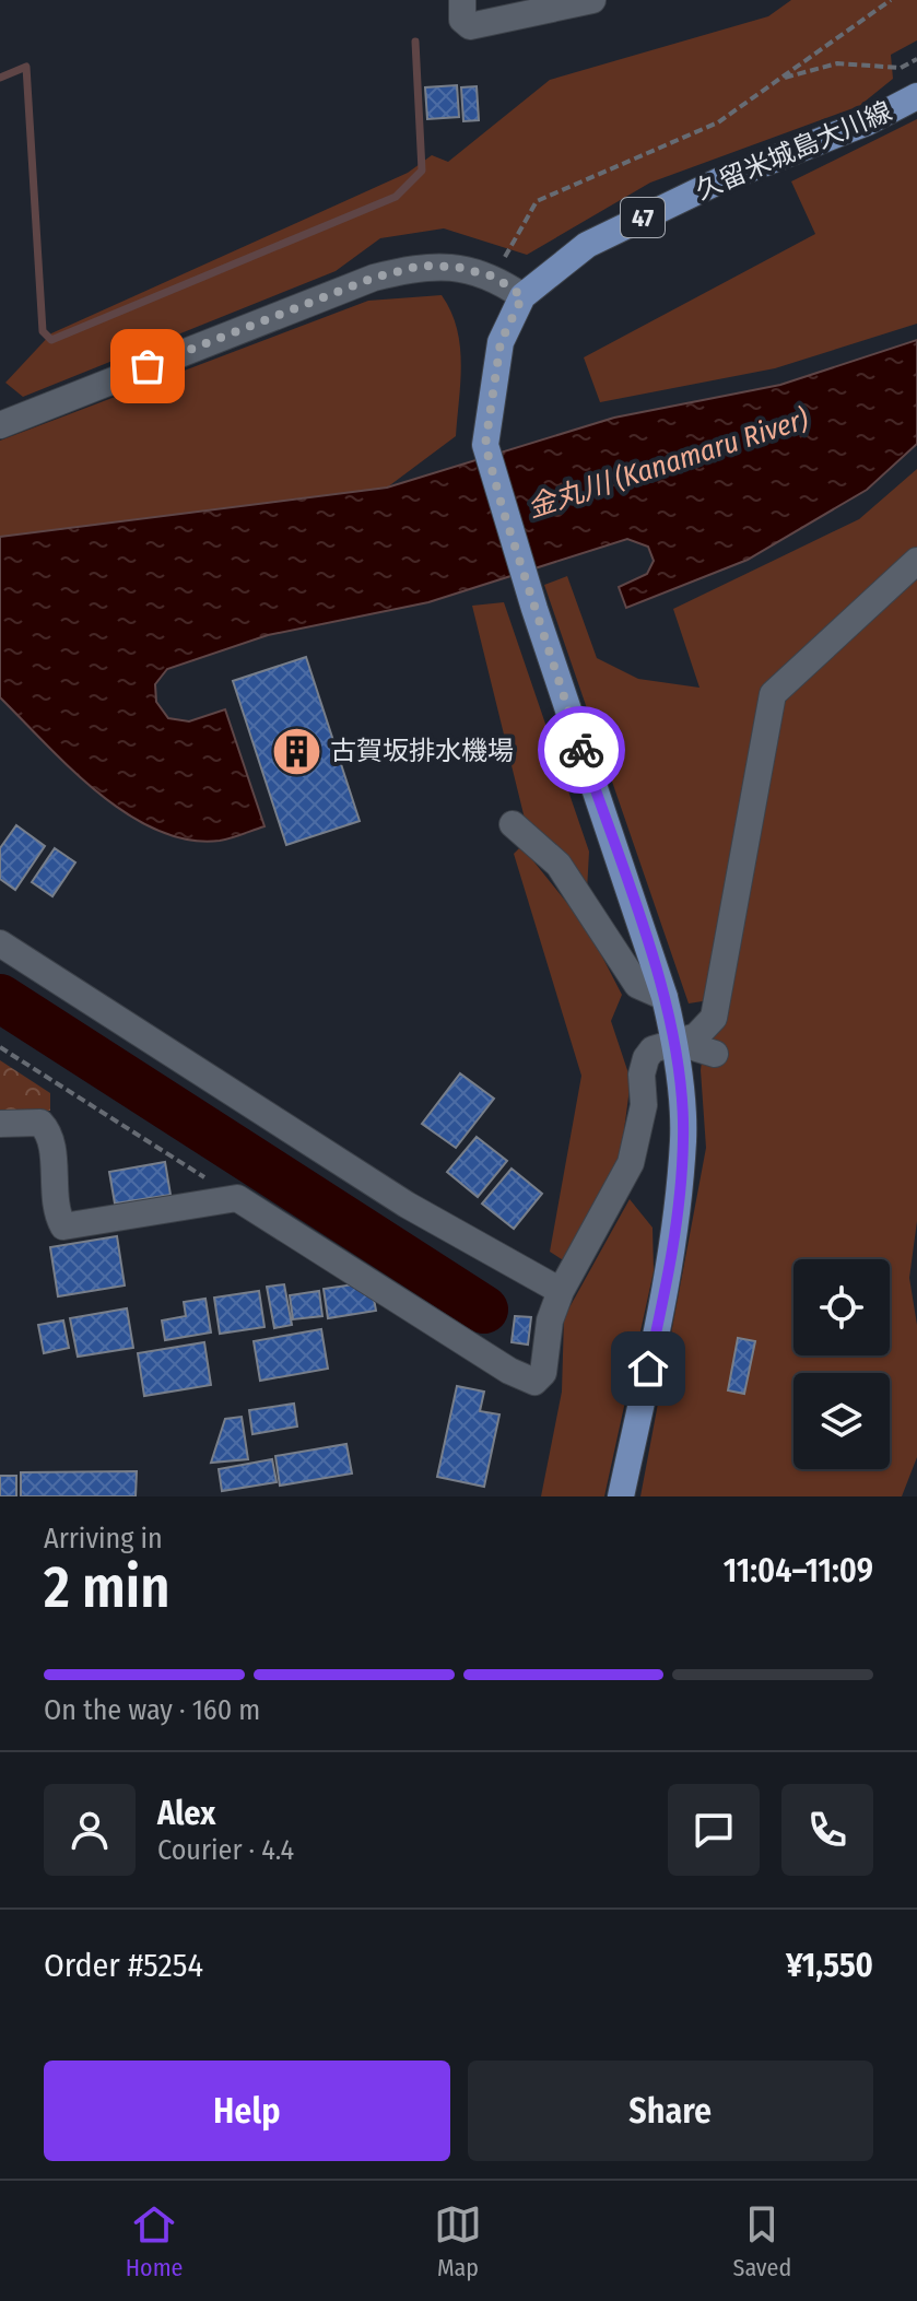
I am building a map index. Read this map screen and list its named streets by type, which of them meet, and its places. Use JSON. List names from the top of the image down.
{
  "streets": {
    "main road": ["久留米城島大川線", "47"]
  },
  "water": ["金丸川 (Kanamaru River)"],
  "places": {
    "building": ["古賀坂排水機場"]
  },
  "page": {
    "heading": ["2 min", "Arriving in", "11:04–11:09"],
    "panel": [
      "Alex",
      "Courier · 4.4",
      "Order #5254",
      "¥1,550"
    ],
    "bar": "On the way · 160 m",
    "buttons": ["Help", "Share"],
    "tabs": ["Home", "Map", "Saved"]
  }
}
